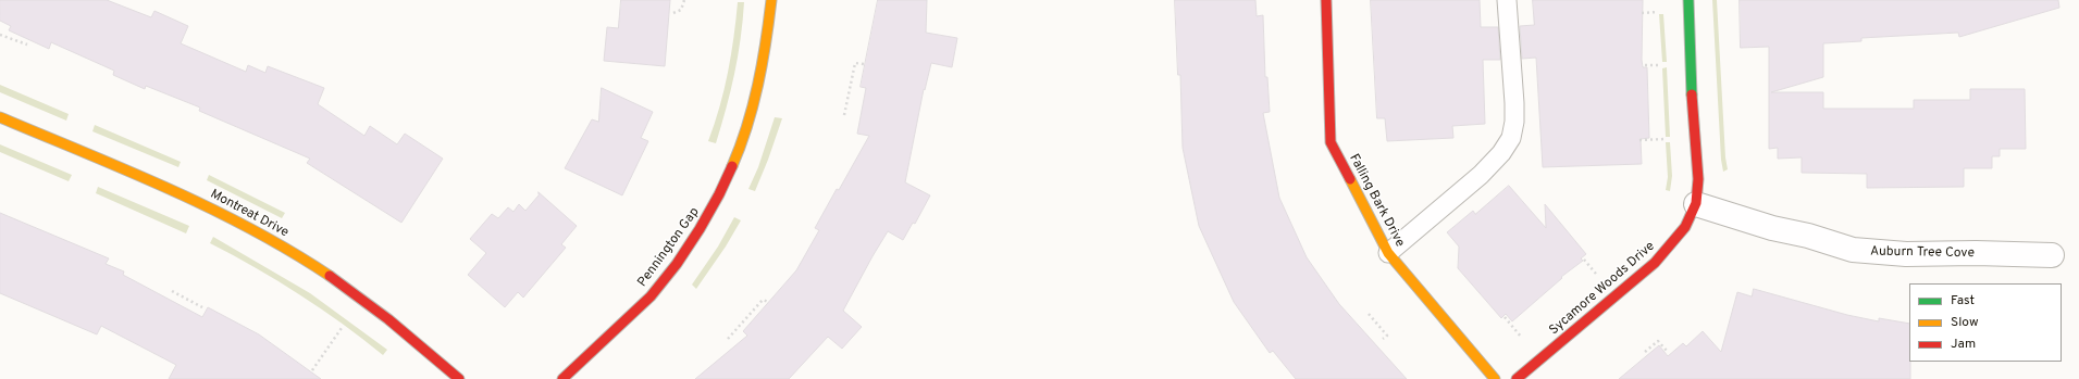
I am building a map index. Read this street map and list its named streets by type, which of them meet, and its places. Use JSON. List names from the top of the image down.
{
  "streets": {
    "street": [
      "Falling Bark Drive",
      "Montreat Drive",
      "Pennington Gap",
      "Auburn Tree Cove",
      "Sycamore Woods Drive"
    ]
  },
  "crossings": [
    ["Auburn Tree Cove", "Sycamore Woods Drive"]
  ],
  "legend": ["Fast", "Slow", "Jam"]
}
